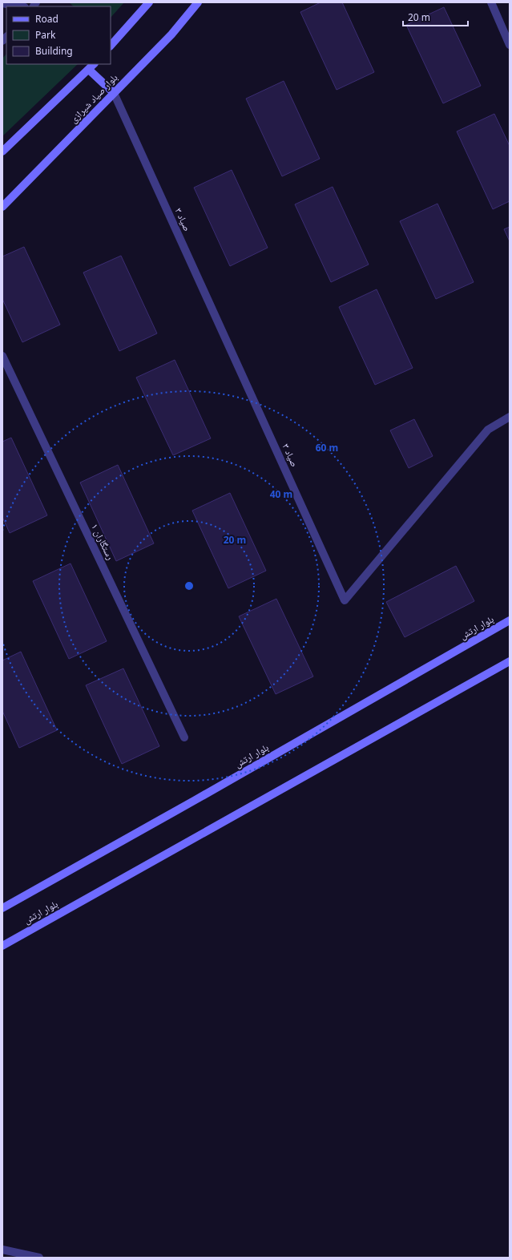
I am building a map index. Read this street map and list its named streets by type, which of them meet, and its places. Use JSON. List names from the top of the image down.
{
  "streets": {
    "main road": ["بلوار صیاد شیرازی", "بلوار ارتش"],
    "street": ["صیاد ۳", "رستگاران ۱"]
  },
  "crossings": [
    ["بلوار صیاد شیرازی", "صیاد ۳"]
  ],
  "legend": ["Road", "Park", "Building"],
  "scale_bar": "20 m",
  "rings": ["60 m", "40 m", "20 m"]
}
